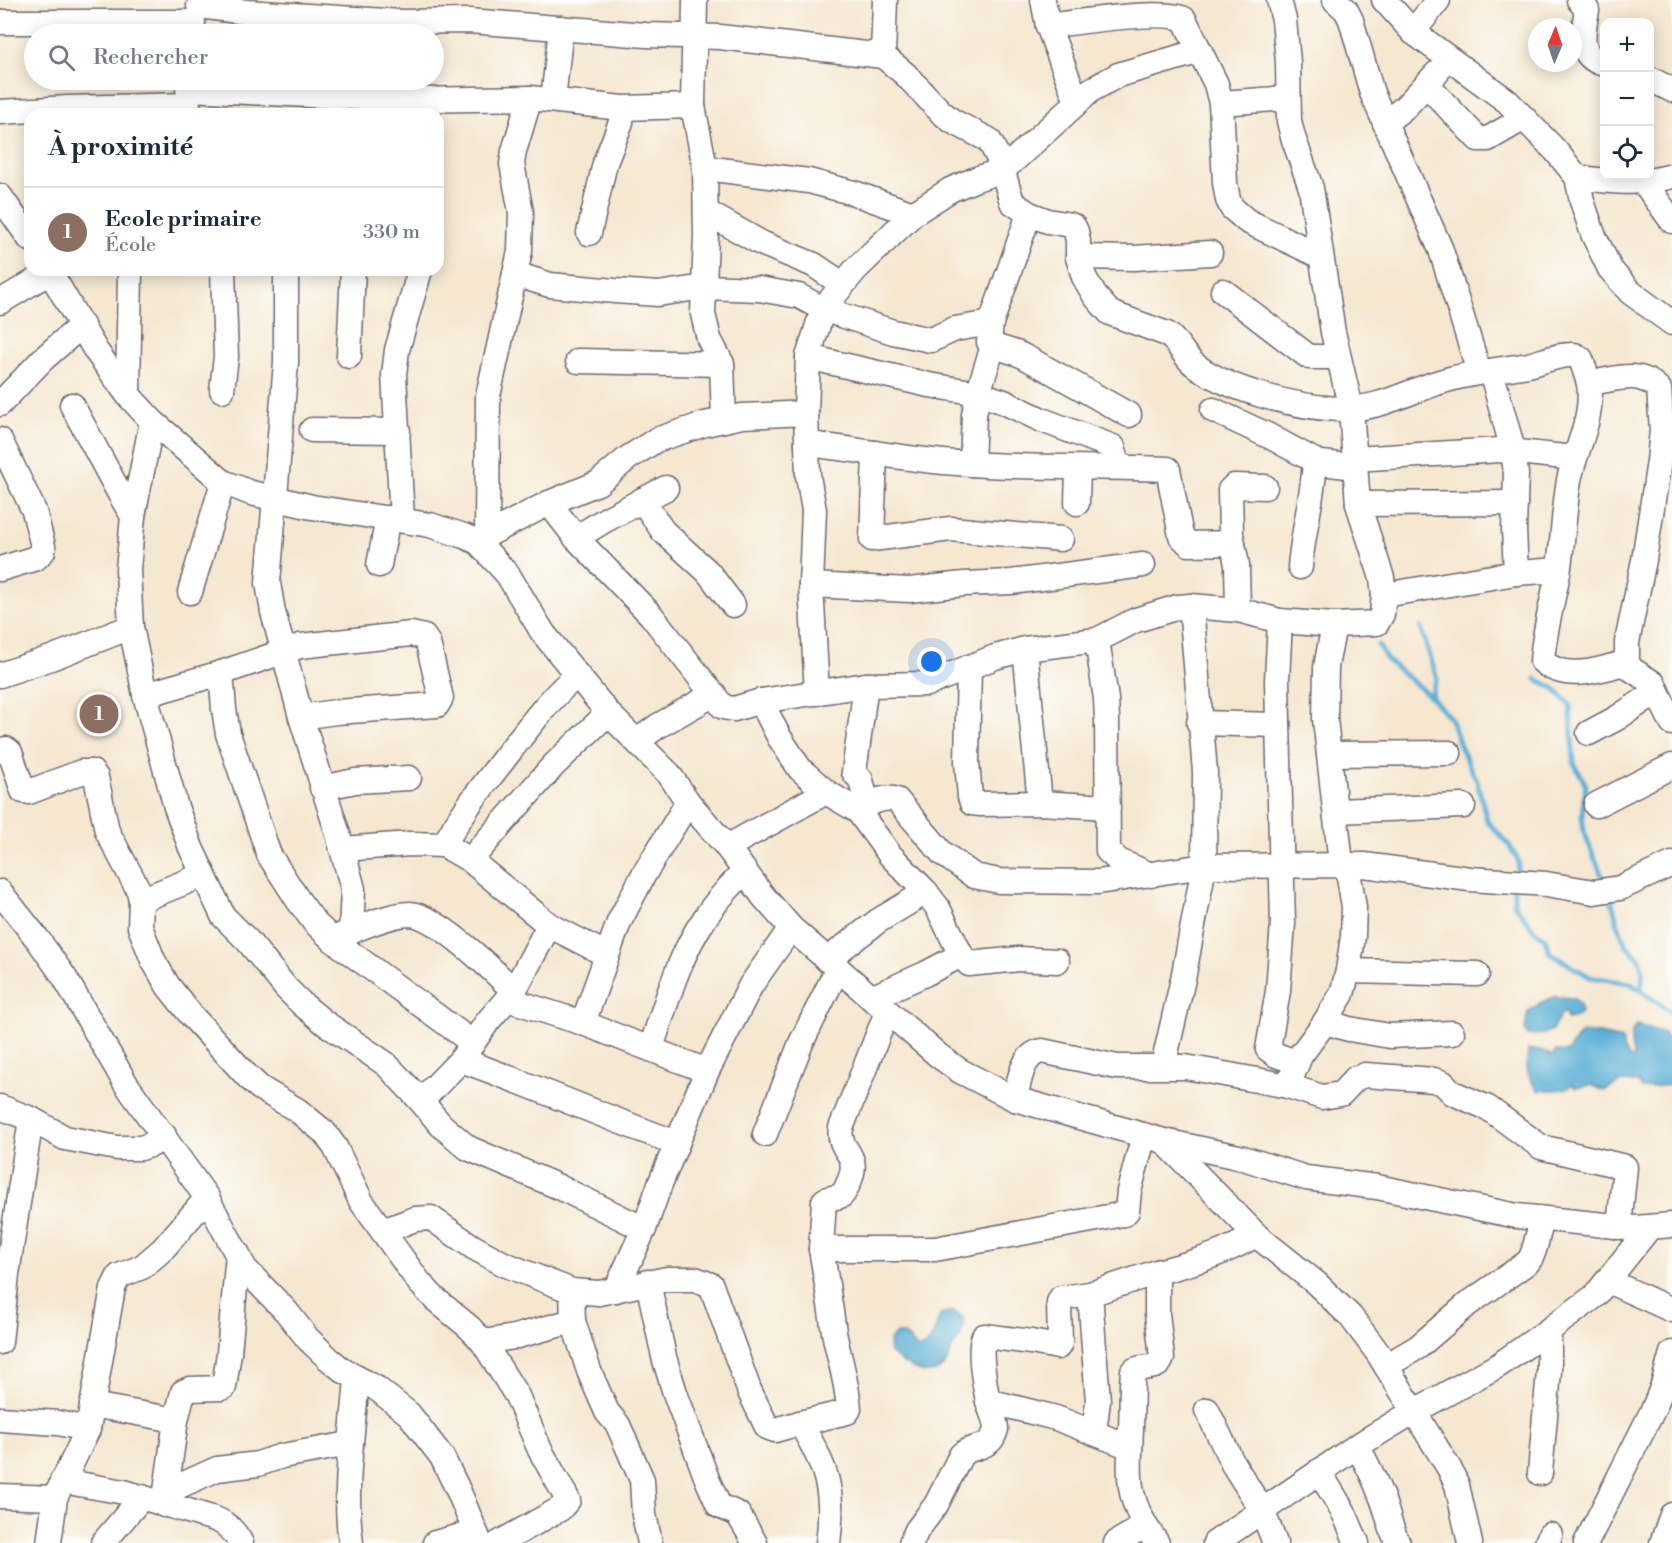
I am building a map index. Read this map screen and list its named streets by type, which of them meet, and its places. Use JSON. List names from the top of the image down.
{
  "north": "top",
  "page": {
    "map_buttons": ["+", "−"],
    "search": "Rechercher",
    "heading": "À proximité",
    "list": [
      {
        "mark": "1",
        "name": "Ecole primaire",
        "note": "École",
        "value": "330 m"
      }
    ],
    "pins": "1"
  }
}
